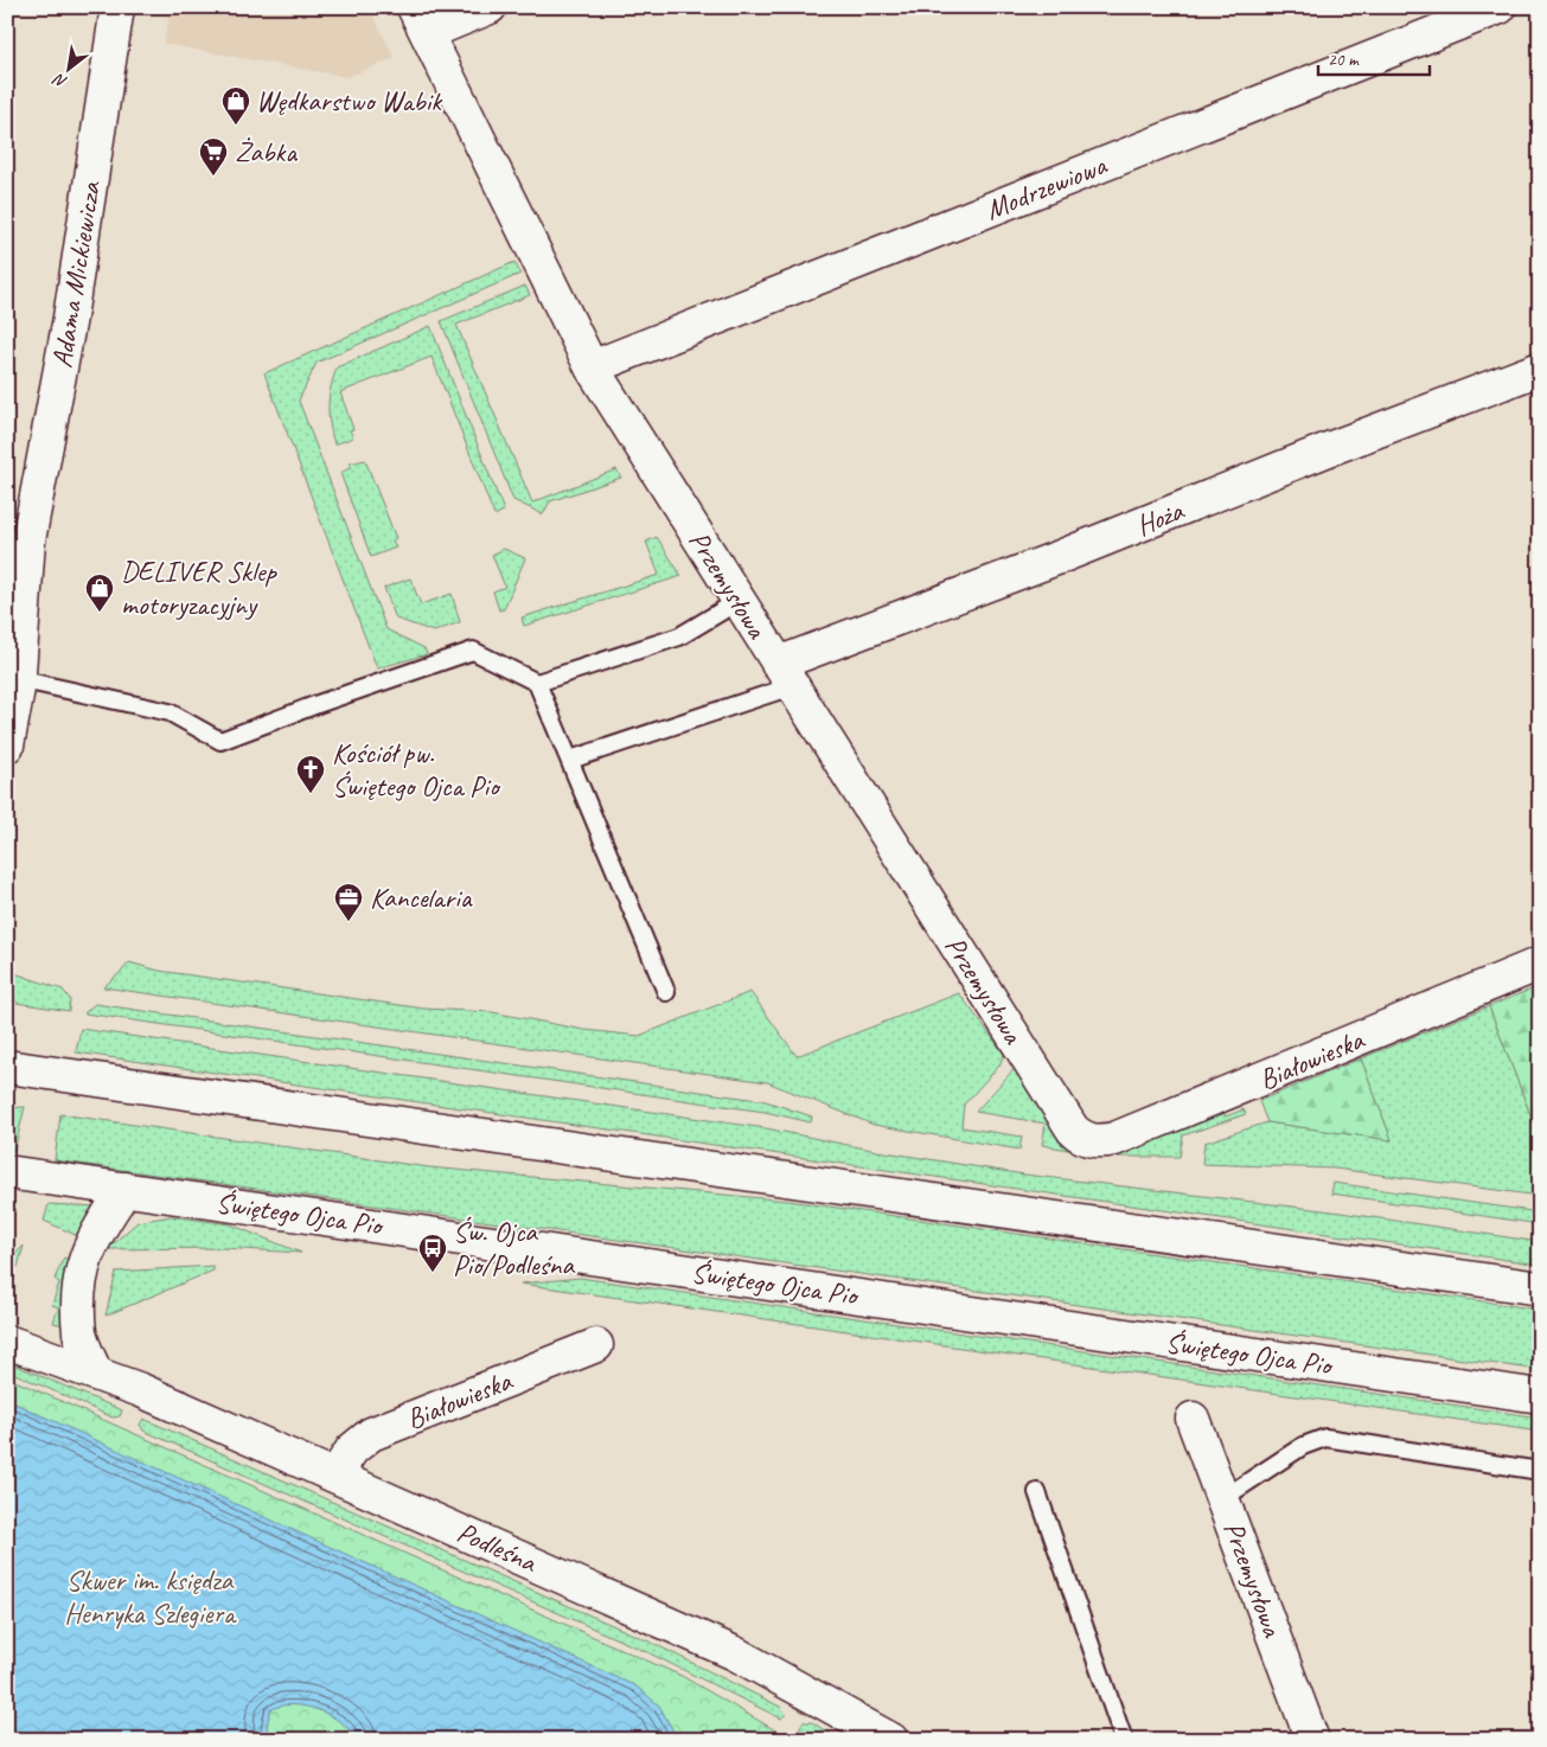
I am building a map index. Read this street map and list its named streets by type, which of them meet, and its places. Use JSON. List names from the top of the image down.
{
  "streets": {
    "street": [
      "Modrzewiowa",
      "Adama Mickiewicza",
      "Hoża",
      "Przemysłowa",
      "Białowieska",
      "Świętego Ojca Pio",
      "Podleśna"
    ]
  },
  "crossings": [
    ["Modrzewiowa", "Przemysłowa"],
    ["Hoża", "Przemysłowa"],
    ["Przemysłowa", "Białowieska"],
    ["Białowieska", "Podleśna"]
  ],
  "parks": ["Skwer im. księdza Henryka Szlegiera"],
  "places": {
    "shop": ["Wędkarstwo Wabik", "DELIVER Sklep motoryzacyjny"],
    "supermarket": ["Żabka"],
    "church": ["Kościół pw. Świętego Ojca Pio"],
    "office": ["Kancelaria"],
    "bus stop": ["Św. Ojca Pio/Podleśna"]
  },
  "scale_bar": "20 m",
  "north": "bottom left"
}
